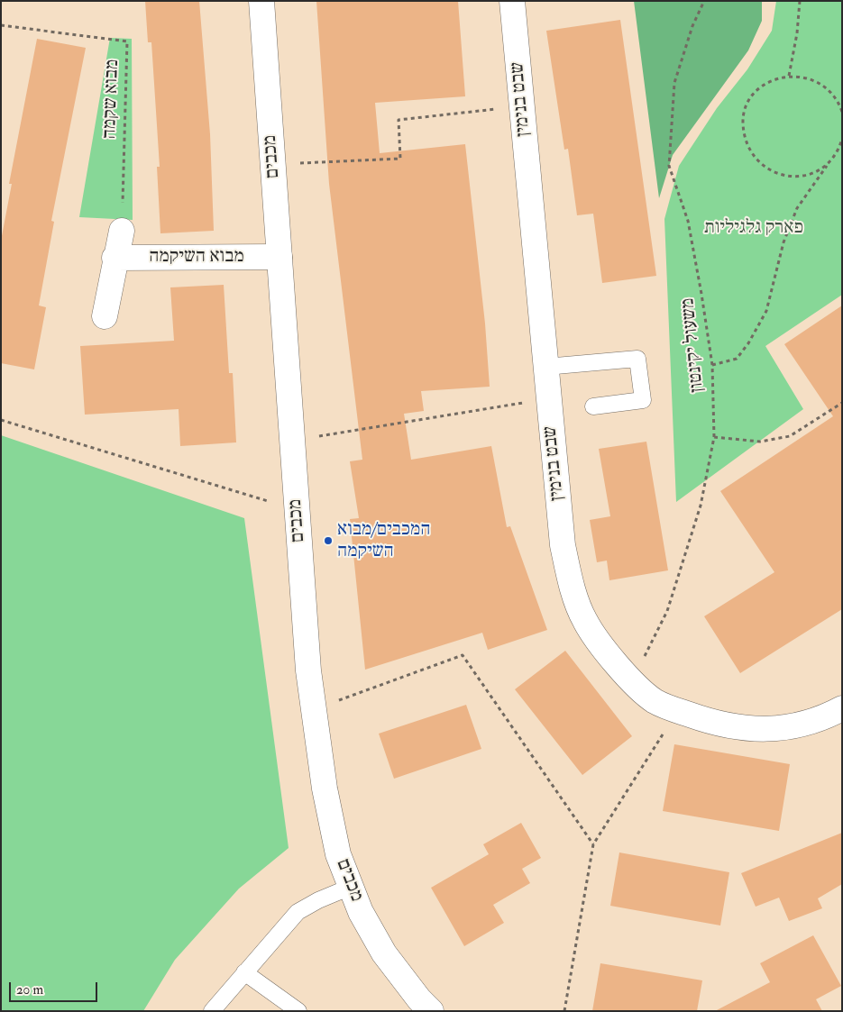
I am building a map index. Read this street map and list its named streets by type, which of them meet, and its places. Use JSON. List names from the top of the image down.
{
  "streets": {
    "street": ["שבט בנימין", "מכבים", "מבוא השיקמה"],
    "path": ["מבוא שקמה", "משעול יקינטון"]
  },
  "crossings": [
    ["שבט בנימין", "משעול יקינטון"],
    ["מכבים", "מבוא השיקמה"]
  ],
  "parks": ["פארק גלגיליות"],
  "places": ["המכבים/מבוא השיקמה"],
  "scale_bar": "20 m"
}
